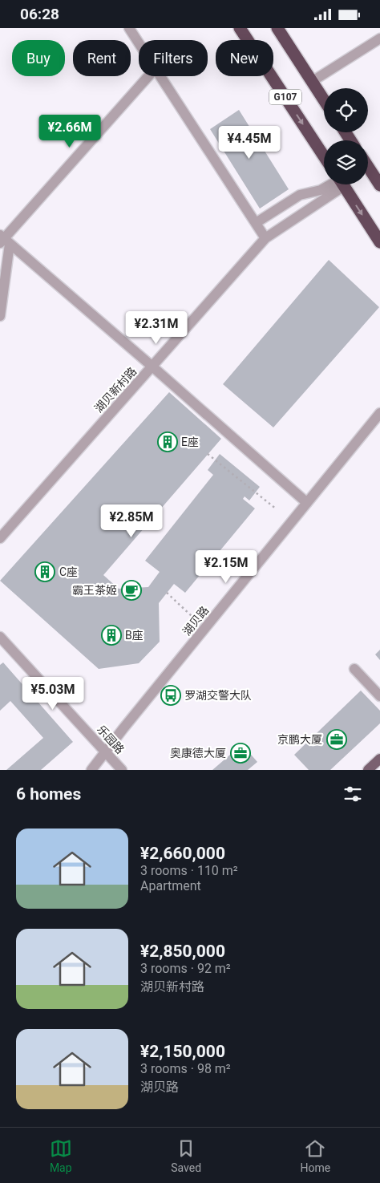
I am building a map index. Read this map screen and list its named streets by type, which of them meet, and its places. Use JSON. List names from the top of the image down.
{
  "streets": {
    "highway": ["G107"],
    "street": ["湖贝新村路", "湖贝路", "乐园路"]
  },
  "crossings": [
    ["湖贝路", "乐园路"]
  ],
  "places": {
    "building": ["E座", "C座", "B座"],
    "cafe": ["霸王茶姬"],
    "bus stop": ["罗湖交警大队"],
    "office": ["京鹏大厦", "奥康德大厦"]
  },
  "page": {
    "status": "06:28",
    "chip": [
      "Buy",
      "Rent",
      "Filters",
      "New"
    ],
    "price": [
      "¥2.66M",
      "¥4.45M",
      "¥2.31M",
      "¥2.85M",
      "¥2.15M",
      "¥5.03M"
    ],
    "heading": "6 homes",
    "list": [
      {
        "name": "¥2,660,000",
        "note": "3 rooms · 110 m² · Apartment"
      },
      {
        "name": "¥2,850,000",
        "note": "3 rooms · 92 m² · 湖贝新村路"
      },
      {
        "name": "¥2,150,000",
        "note": "3 rooms · 98 m² · 湖贝路"
      }
    ],
    "tabs": ["Map", "Saved", "Home"]
  }
}
